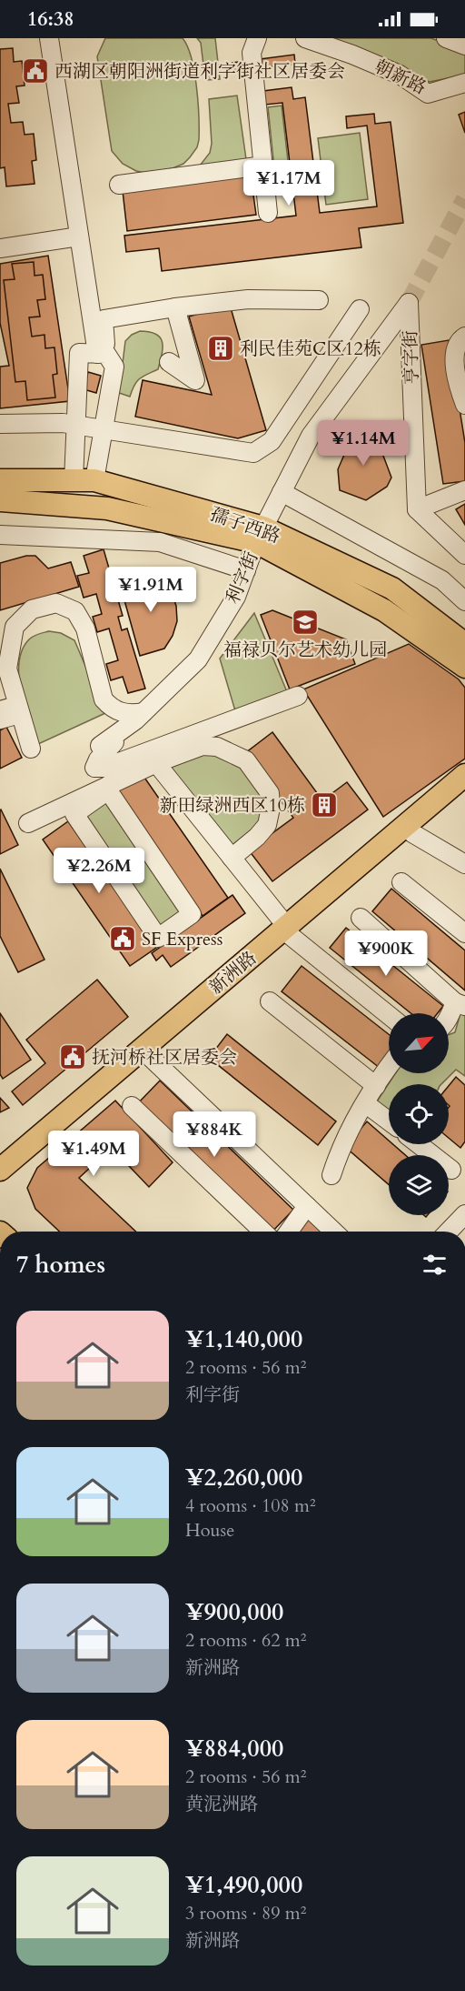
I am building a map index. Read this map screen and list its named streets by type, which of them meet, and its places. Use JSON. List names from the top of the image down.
{
  "streets": {
    "main road": ["孺子西路", "新洲路"],
    "street": ["朝新路", "亨字街", "利字街"]
  },
  "crossings": [
    ["亨字街", "利字街"],
    ["孺子西路", "利字街"]
  ],
  "places": {
    "public building": ["西湖区朝阳洲街道利字街社区居委会", "SF Express", "抚河桥社区居委会"],
    "building": ["利民佳苑C区12栋", "新田绿洲西区10栋"],
    "school or university": ["福禄贝尔艺术幼儿园"]
  },
  "north": "top right",
  "page": {
    "status": "16:38",
    "price": [
      "¥1.17M",
      "¥1.14M",
      "¥1.91M",
      "¥2.26M",
      "¥900K",
      "¥884K",
      "¥1.49M"
    ],
    "heading": "7 homes",
    "list": [
      {
        "name": "¥1,140,000",
        "note": "2 rooms · 56 m² · 利字街"
      },
      {
        "name": "¥2,260,000",
        "note": "4 rooms · 108 m² · House"
      },
      {
        "name": "¥900,000",
        "note": "2 rooms · 62 m² · 新洲路"
      },
      {
        "name": "¥884,000",
        "note": "2 rooms · 56 m² · 黄泥洲路"
      },
      {
        "name": "¥1,490,000",
        "note": "3 rooms · 89 m² · 新洲路"
      }
    ]
  }
}
